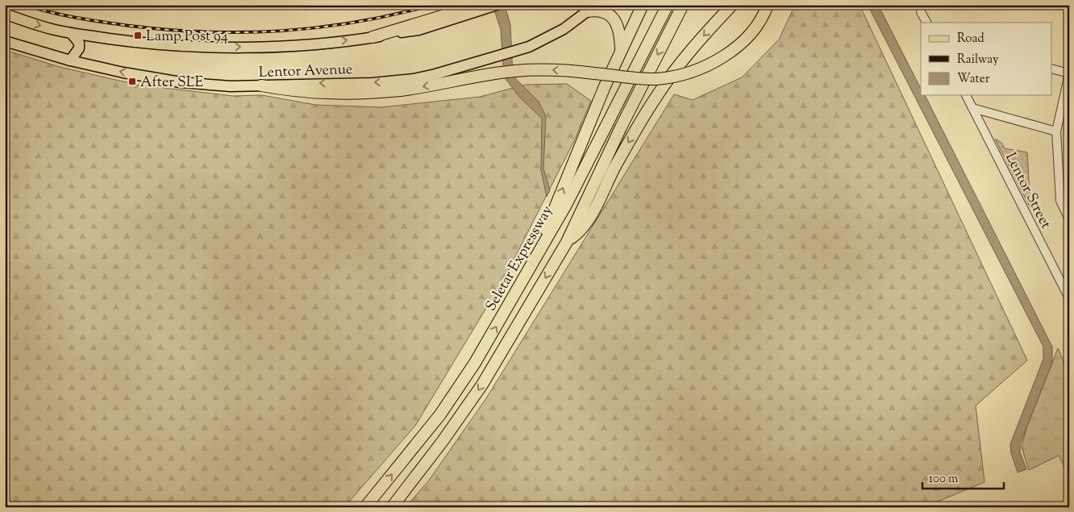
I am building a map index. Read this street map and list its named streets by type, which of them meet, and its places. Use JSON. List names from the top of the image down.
{
  "streets": {
    "highway": ["Seletar Expressway"],
    "main road": ["Lentor Avenue"],
    "street": ["Lentor Street"]
  },
  "places": {
    "transit": ["Lamp Post 94", "After SLE"]
  },
  "legend": ["Road", "Railway", "Water"],
  "scale_bar": "100 m"
}
